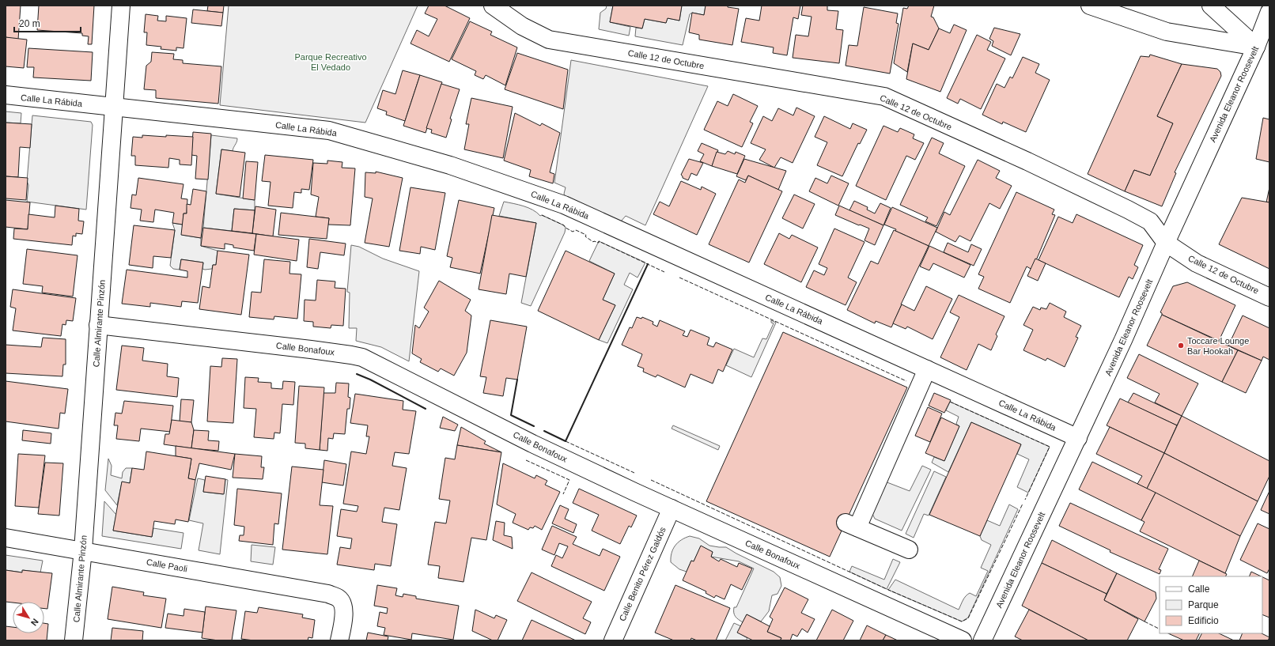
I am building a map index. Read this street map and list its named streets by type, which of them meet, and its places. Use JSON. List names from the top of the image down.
{
  "streets": {
    "street": [
      "Calle 12 de Octubre",
      "Avenida Eleanor Roosevelt",
      "Calle La Rábida",
      "Calle Almirante Pinzón",
      "Calle Bonafoux",
      "Calle Paoli",
      "Calle Benito Pérez Galdós"
    ]
  },
  "crossings": [
    ["Calle 12 de Octubre", "Avenida Eleanor Roosevelt"],
    ["Avenida Eleanor Roosevelt", "Calle La Rábida"],
    ["Calle La Rábida", "Calle Almirante Pinzón"],
    ["Calle Almirante Pinzón", "Calle Bonafoux"],
    ["Calle Almirante Pinzón", "Calle Paoli"],
    ["Calle Bonafoux", "Calle Benito Pérez Galdós"]
  ],
  "parks": ["Parque Recreativo El Vedado"],
  "places": ["Toccare Lounge Bar Hookah"],
  "legend": ["Calle", "Parque", "Edificio"],
  "scale_bar": "20 m",
  "north": "bottom right"
}
